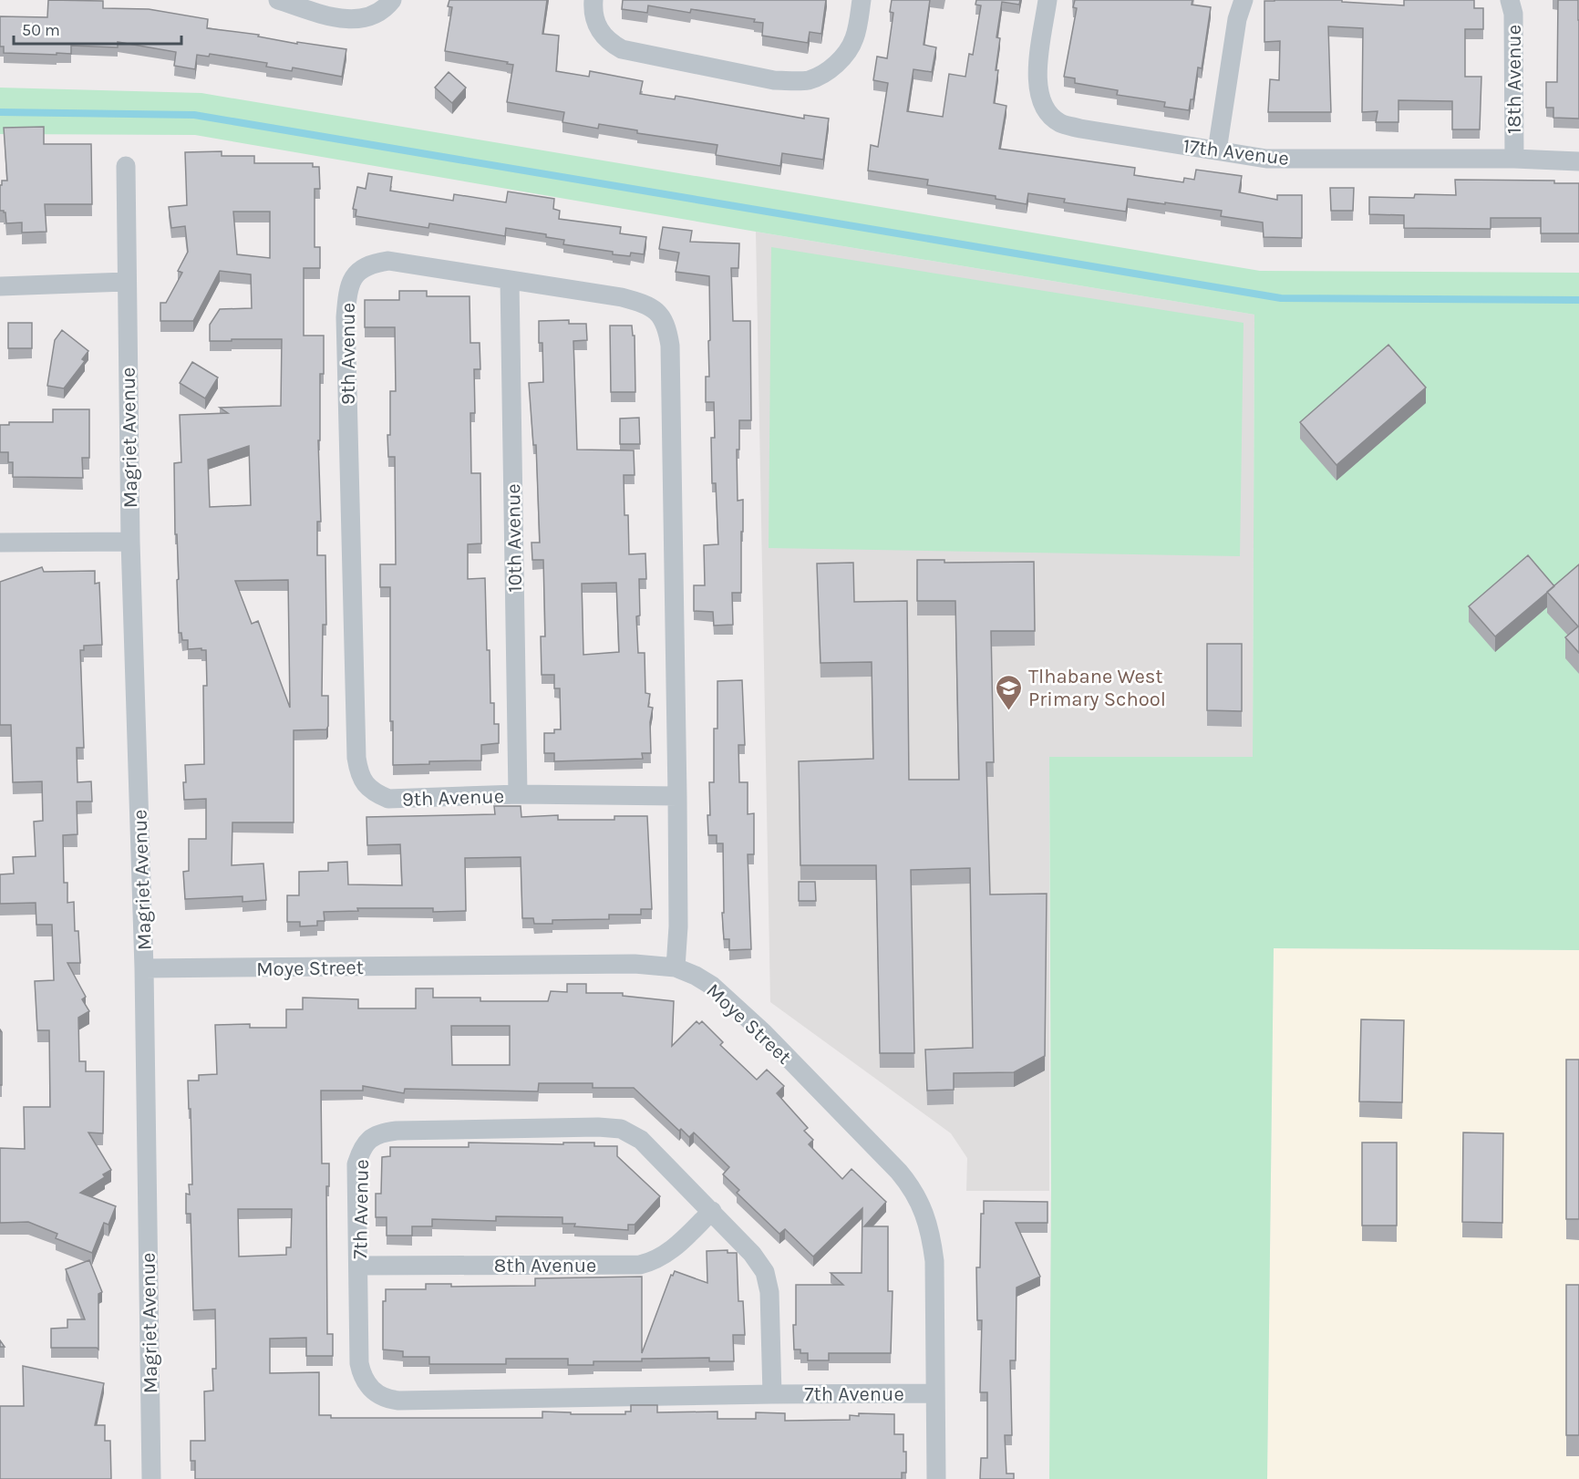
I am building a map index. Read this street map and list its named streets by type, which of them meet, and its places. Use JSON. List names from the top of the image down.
{
  "streets": {
    "street": [
      "18th Avenue",
      "17th Avenue",
      "9th Avenue",
      "Magriet Avenue",
      "10th Avenue",
      "Moye Street",
      "7th Avenue",
      "8th Avenue"
    ]
  },
  "crossings": [
    ["18th Avenue", "17th Avenue"],
    ["9th Avenue", "10th Avenue"],
    ["9th Avenue", "Moye Street"],
    ["Magriet Avenue", "Moye Street"],
    ["Moye Street", "7th Avenue"],
    ["7th Avenue", "8th Avenue"]
  ],
  "places": {
    "school or university": ["Tlhabane West Primary School"]
  },
  "scale_bar": "50 m"
}
